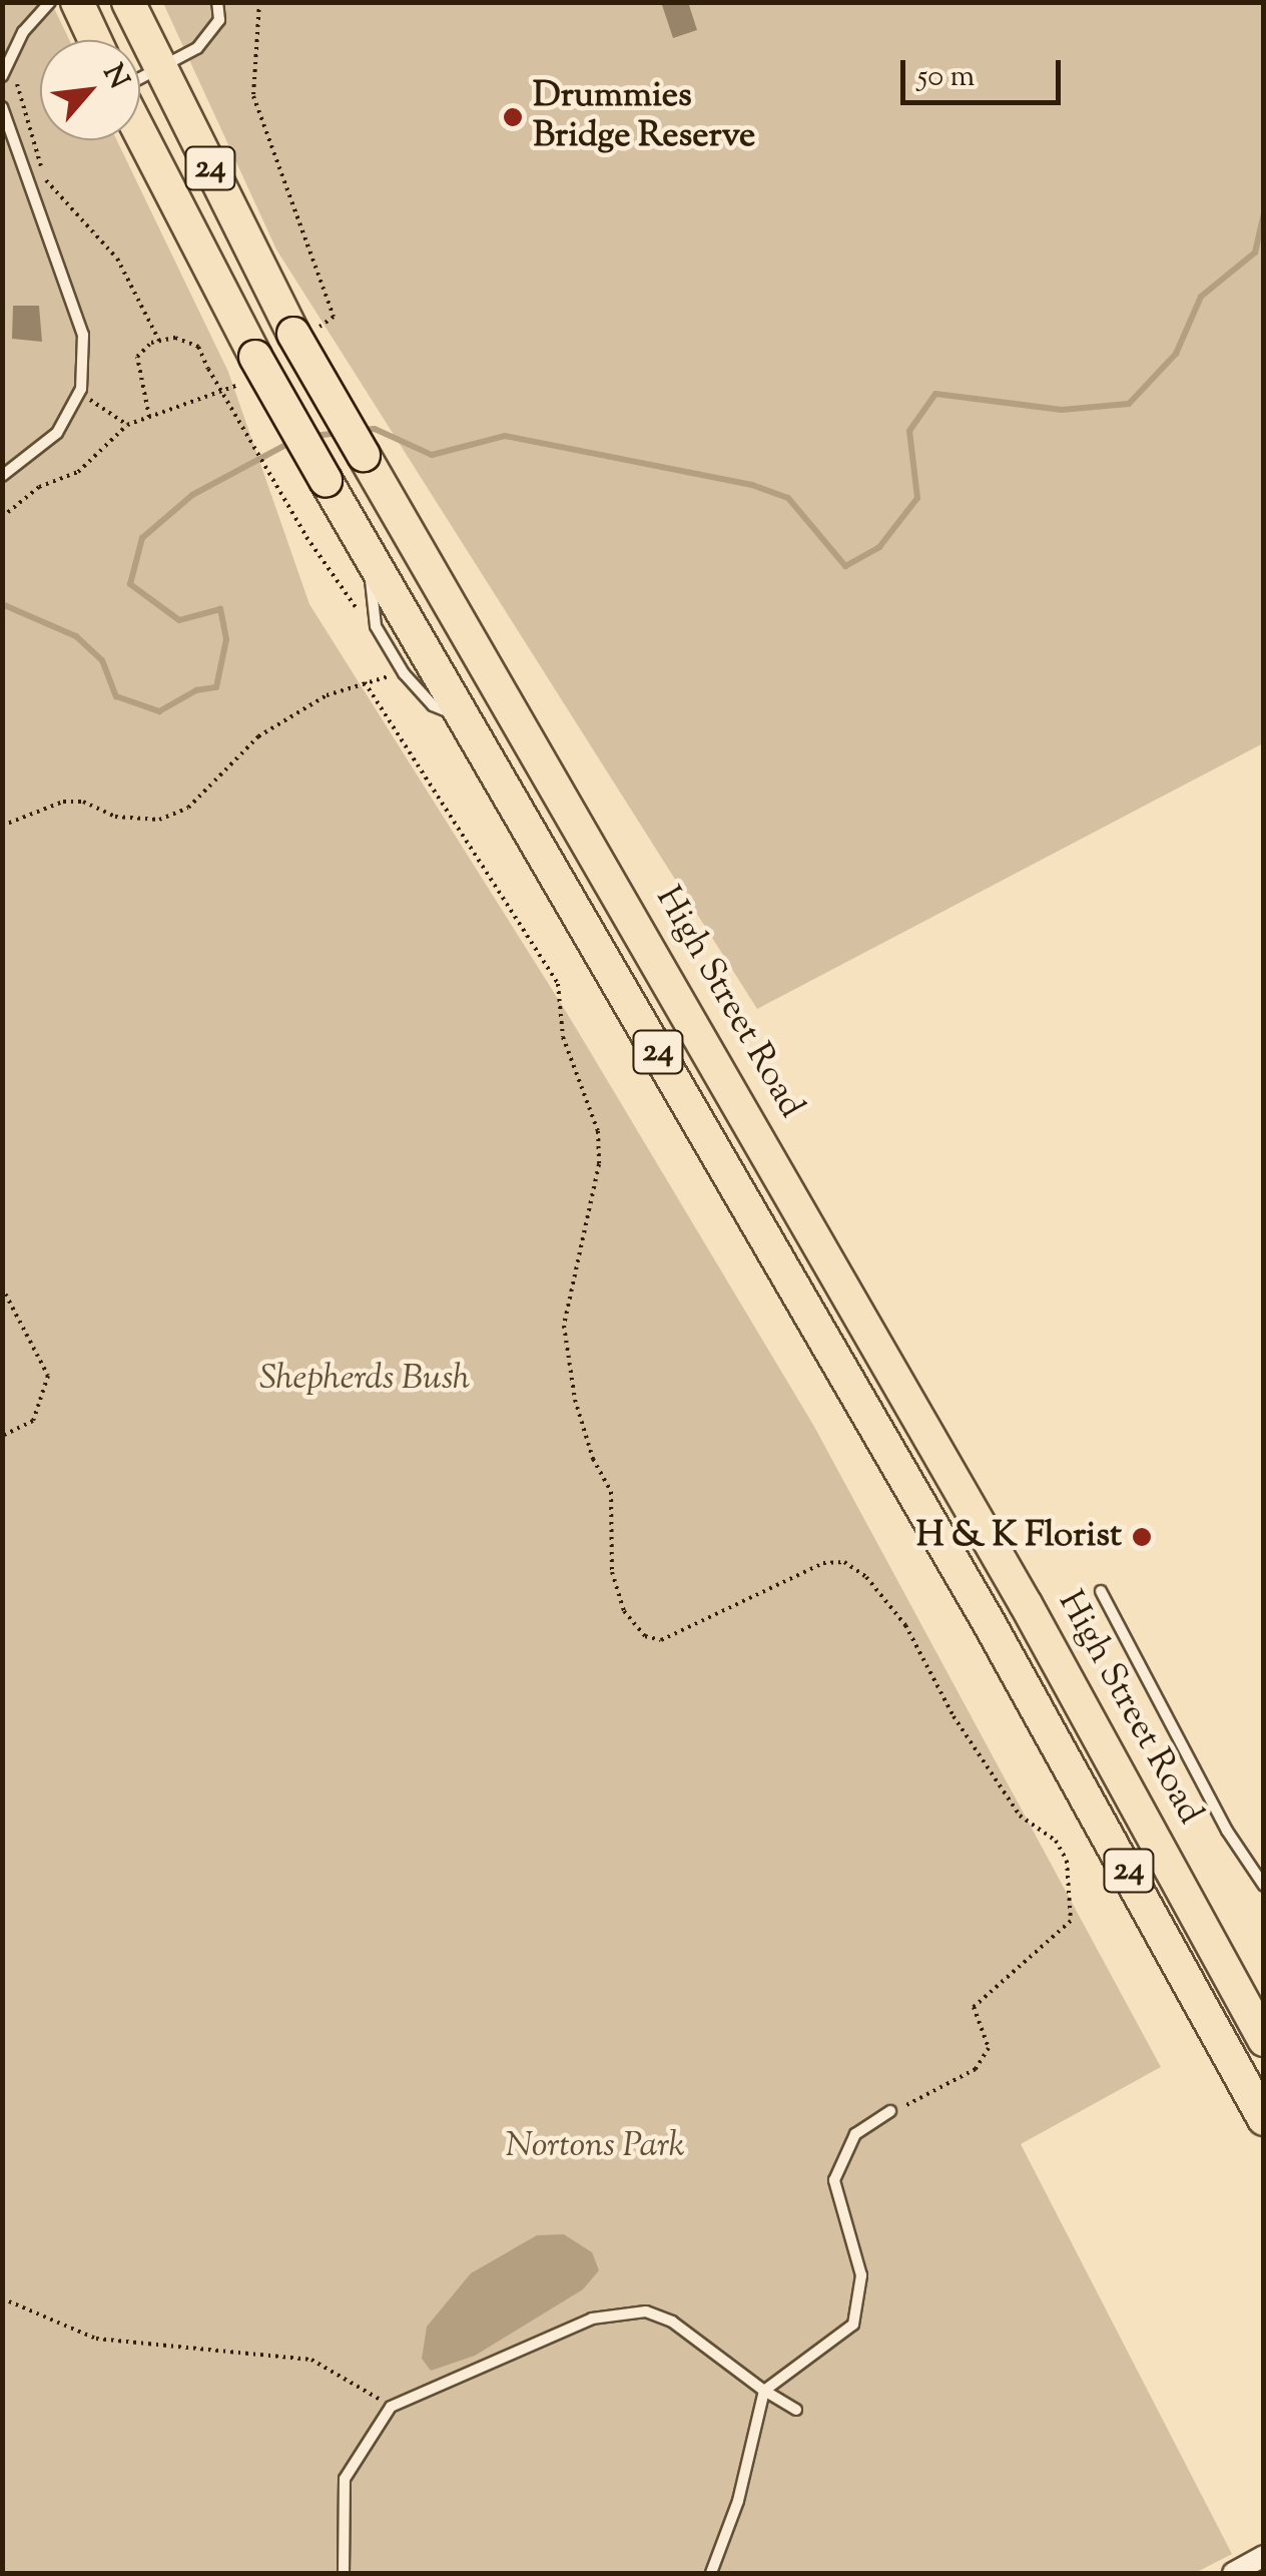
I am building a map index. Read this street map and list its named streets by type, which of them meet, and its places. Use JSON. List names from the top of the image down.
{
  "streets": {
    "main road": ["24", "High Street Road"]
  },
  "parks": ["Shepherds Bush", "Nortons Park"],
  "places": ["Drummies Bridge Reserve", "H & K Florist"],
  "scale_bar": "50 m",
  "north": "top right"
}
